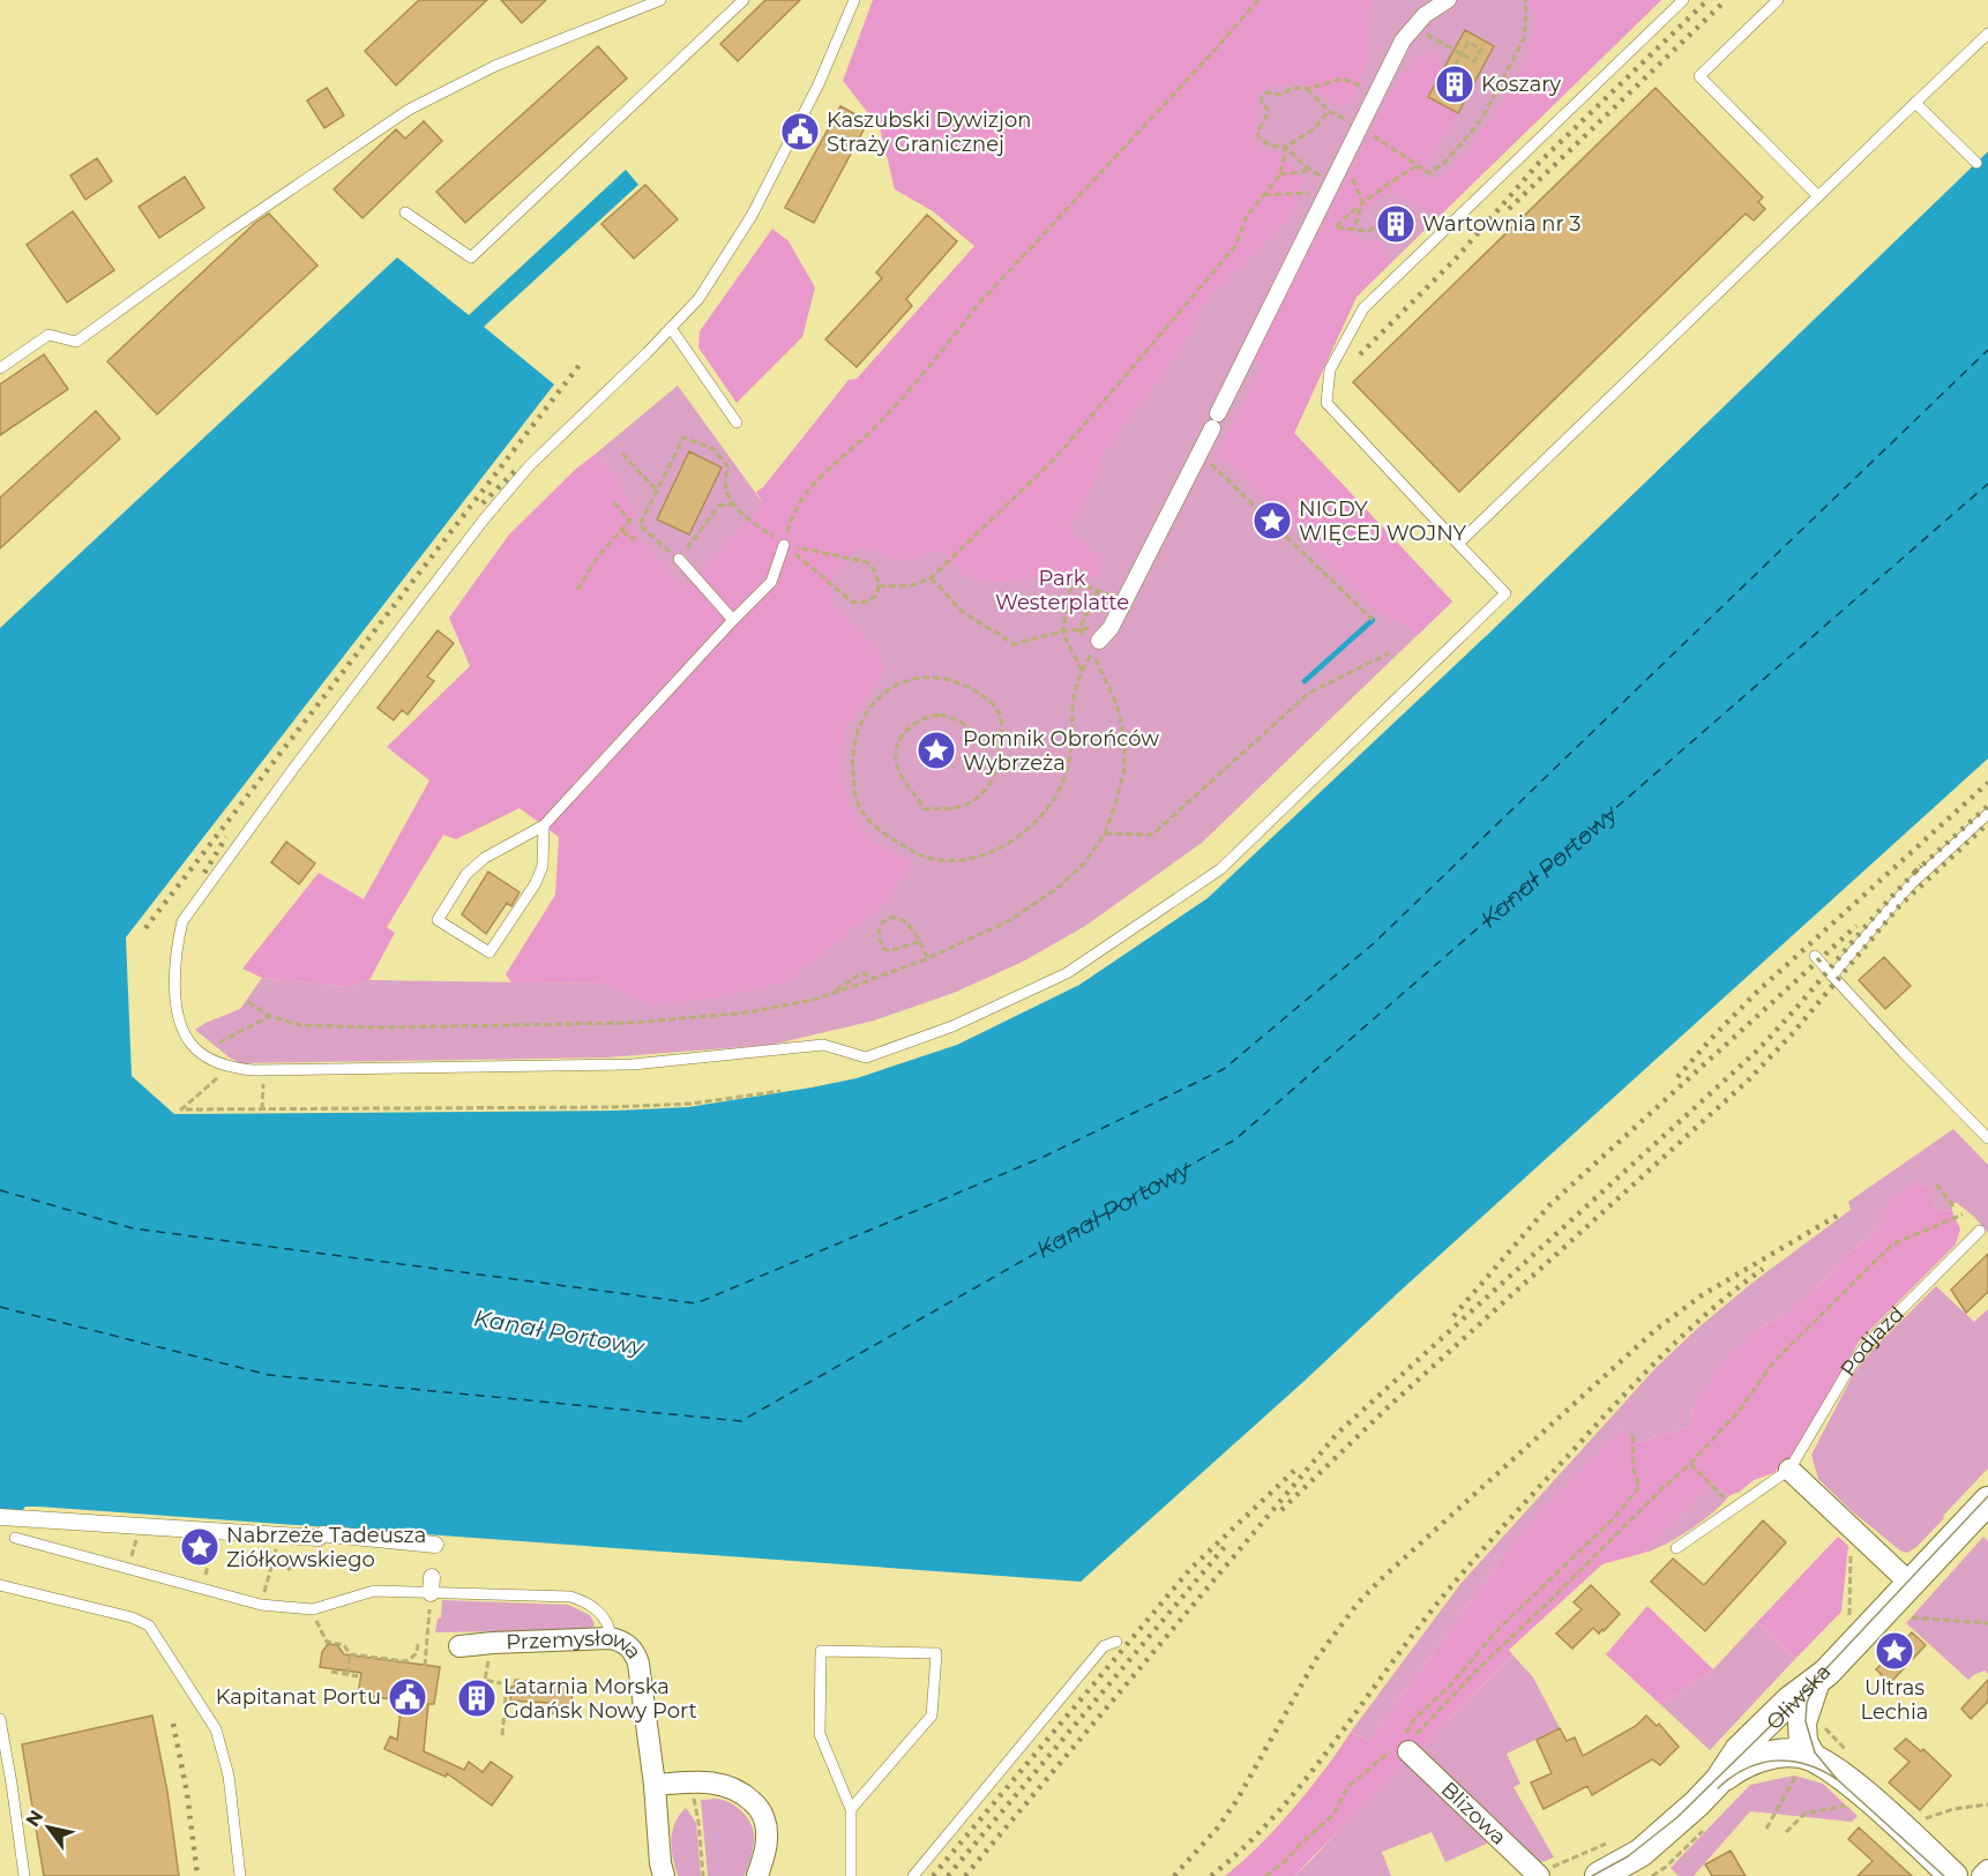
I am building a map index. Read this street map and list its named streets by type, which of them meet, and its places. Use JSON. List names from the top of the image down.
{
  "streets": {
    "street": ["Przemysłowa", "Oliwska", "Blizowa"],
    "lane": ["Podjazd"]
  },
  "water": ["Kanał Portowy"],
  "parks": ["Park Westerplatte"],
  "places": {
    "building": ["Koszary", "Wartownia nr 3", "Latarnia Morska Gdańsk Nowy Port"],
    "public building": ["Kaszubski Dywizjon Straży Granicznej", "Kapitanat Portu"],
    "place": [
      "NIGDY WIĘCEJ WOJNY",
      "Pomnik Obrońców Wybrzeża",
      "Nabrzeże Tadeusza Ziółkowskiego",
      "Ultras Lechia"
    ]
  },
  "north": "top left"
}
